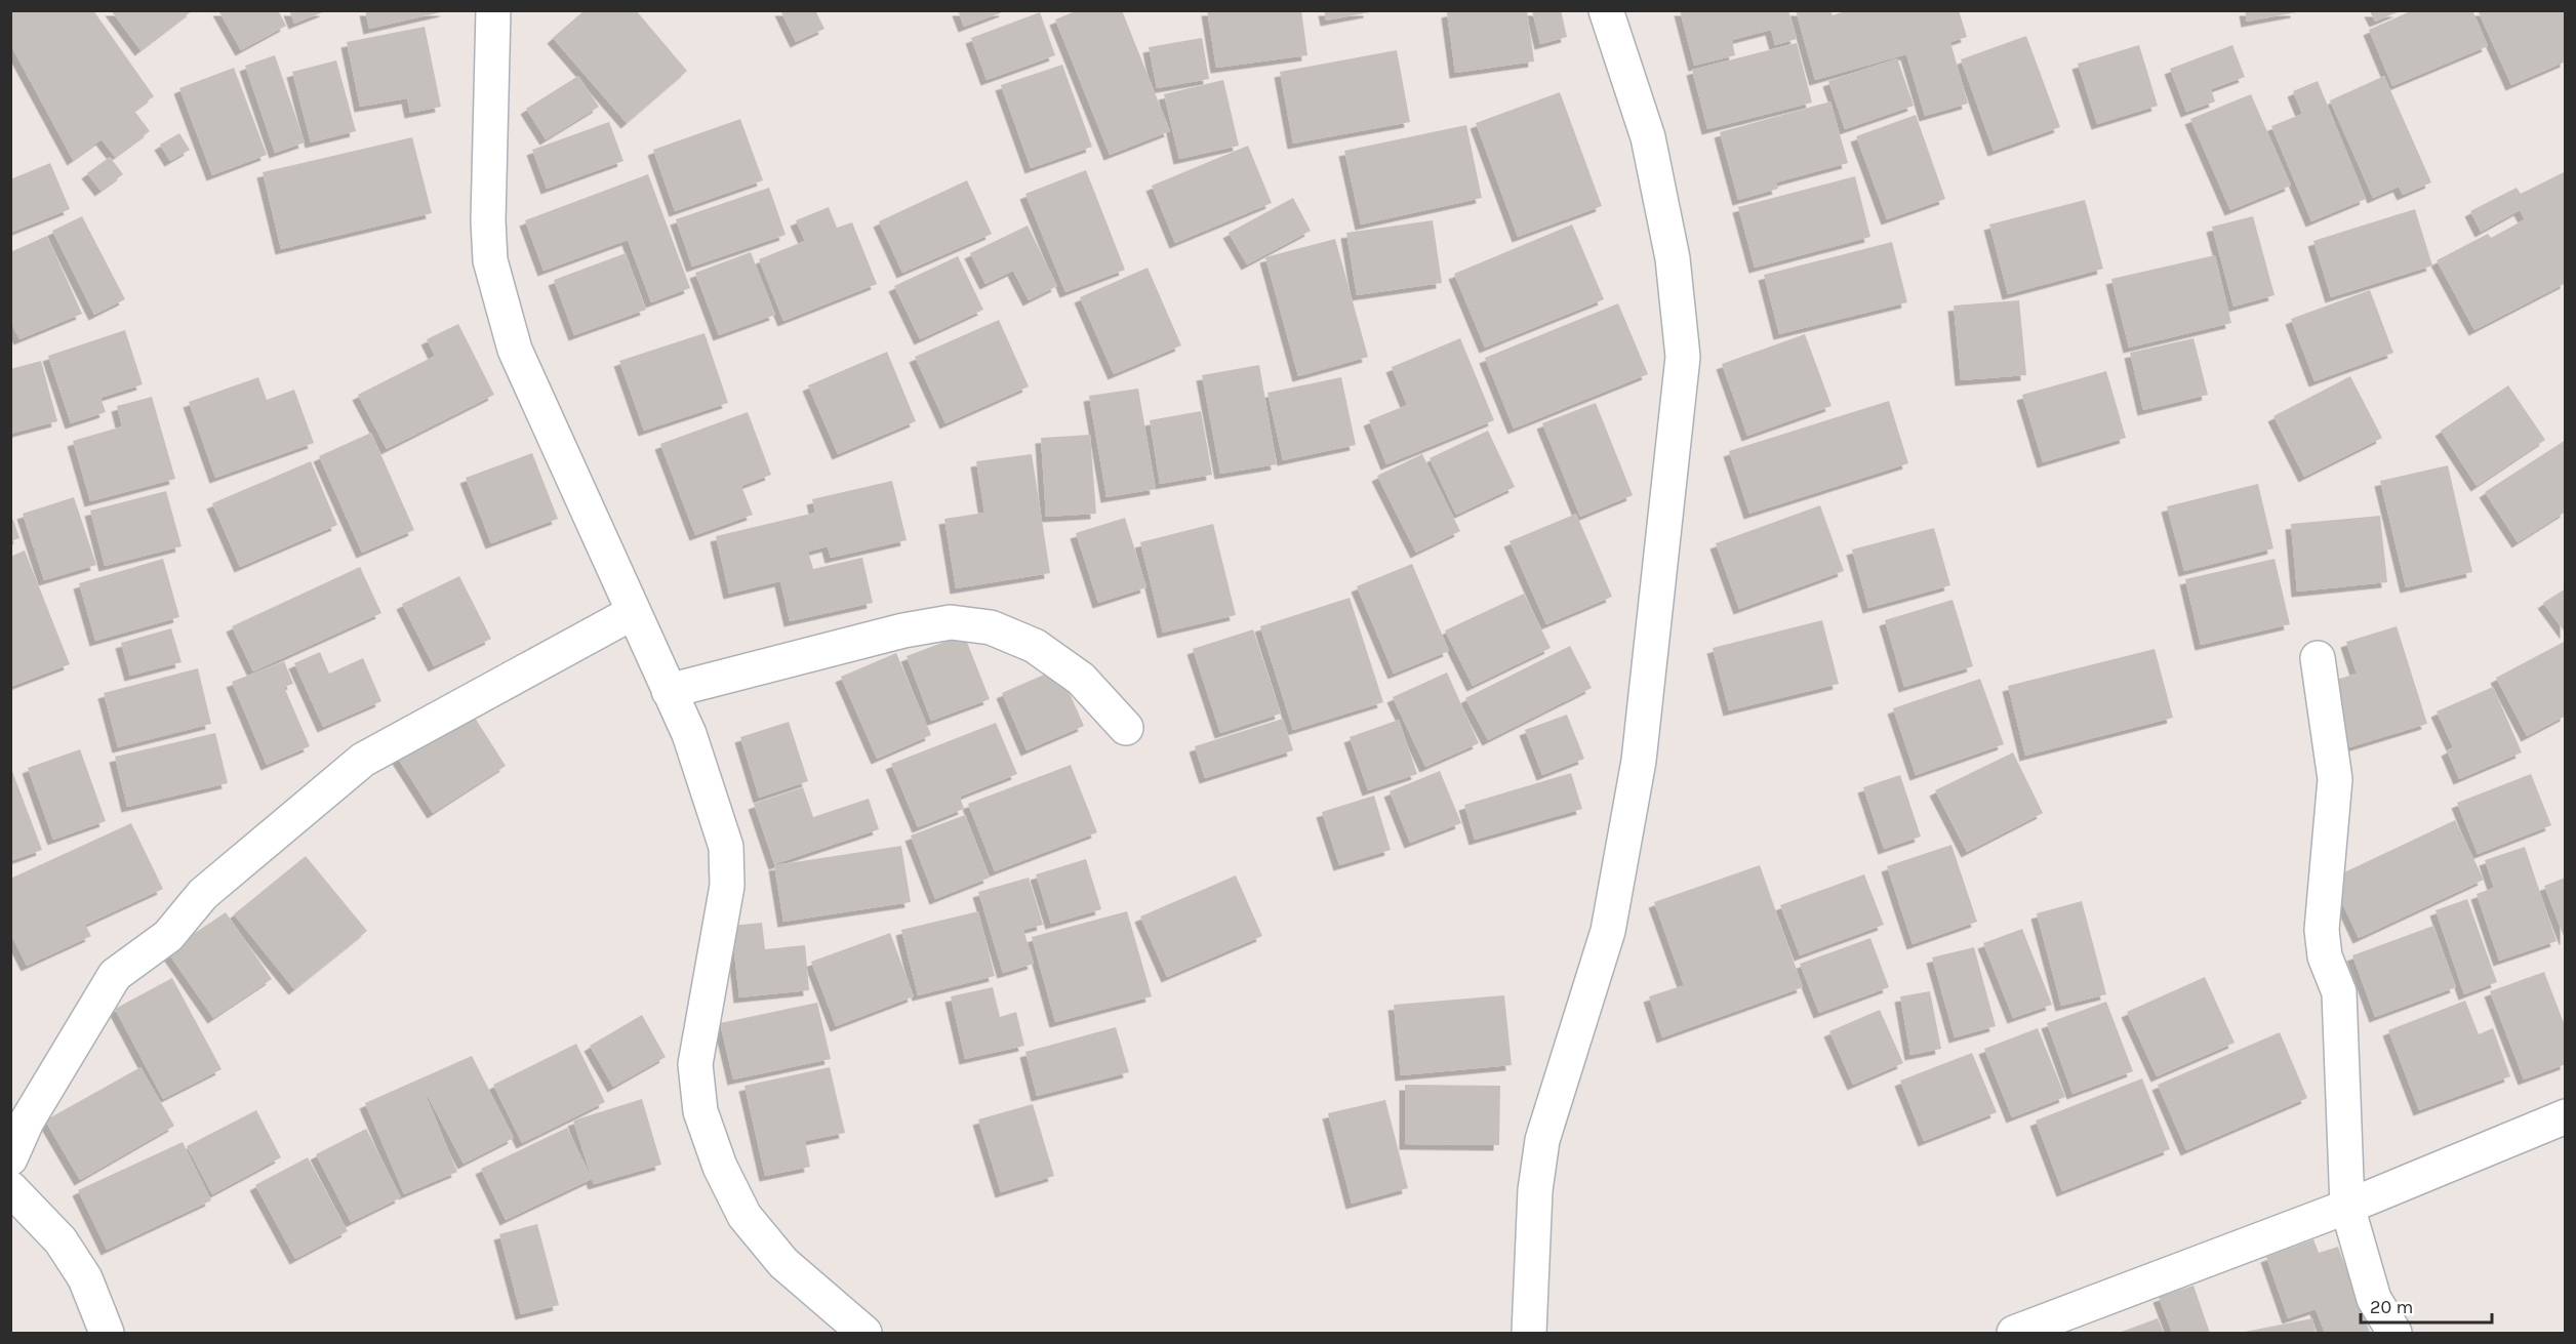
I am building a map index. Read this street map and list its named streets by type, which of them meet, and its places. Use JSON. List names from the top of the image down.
{
  "scale_bar": "20 m"
}
